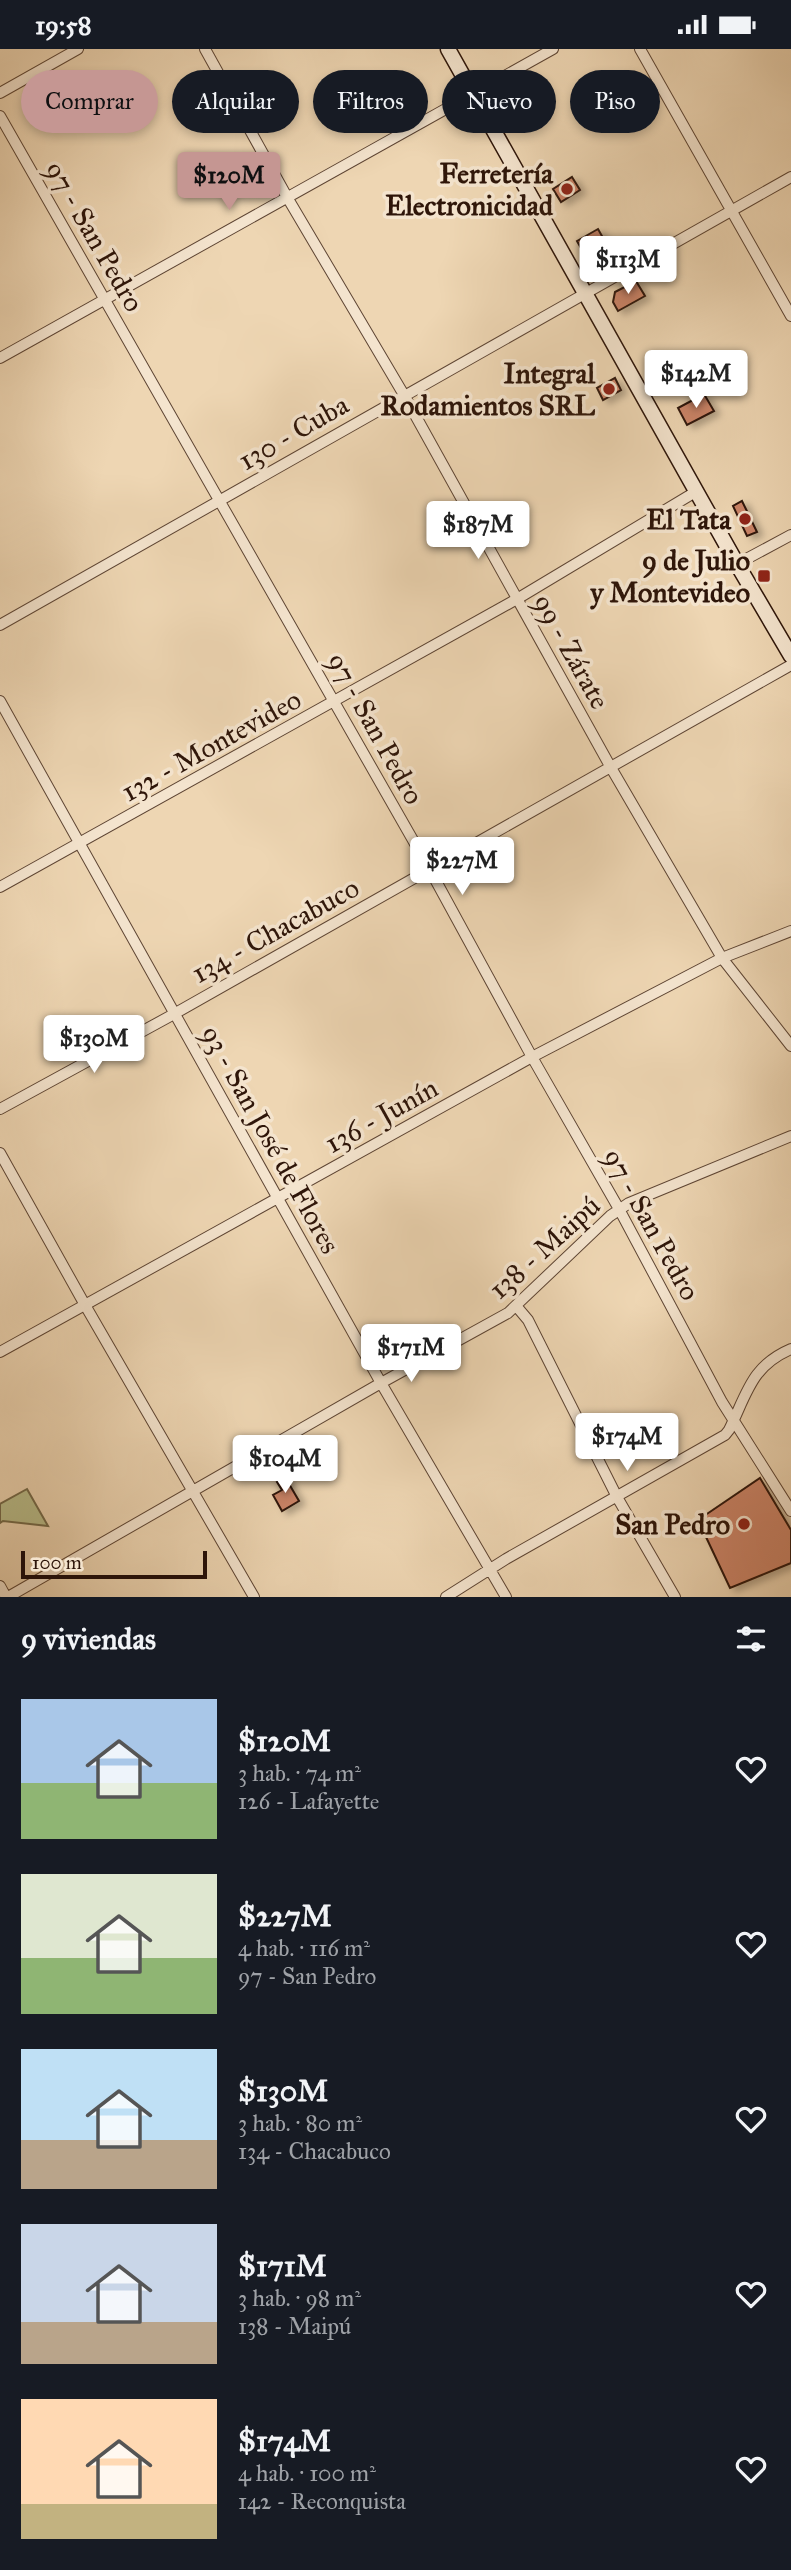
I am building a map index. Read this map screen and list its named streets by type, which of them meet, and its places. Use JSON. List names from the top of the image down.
{
  "streets": {
    "street": [
      "97 - San Pedro",
      "130 - Cuba",
      "99 - Zárate",
      "132 - Montevideo",
      "134 - Chacabuco",
      "136 - Junín",
      "93 - San José de Flores",
      "138 - Maipú"
    ]
  },
  "crossings": [
    ["97 - San Pedro", "130 - Cuba"],
    ["97 - San Pedro", "132 - Montevideo"],
    ["97 - San Pedro", "134 - Chacabuco"],
    ["97 - San Pedro", "136 - Junín"],
    ["97 - San Pedro", "138 - Maipú"],
    ["130 - Cuba", "99 - Zárate"],
    ["99 - Zárate", "132 - Montevideo"],
    ["99 - Zárate", "134 - Chacabuco"],
    ["99 - Zárate", "136 - Junín"],
    ["132 - Montevideo", "93 - San José de Flores"],
    ["134 - Chacabuco", "93 - San José de Flores"],
    ["136 - Junín", "93 - San José de Flores"],
    ["93 - San José de Flores", "138 - Maipú"]
  ],
  "places": {
    "other": [
      "Ferretería Electronicidad",
      "Integral Rodamientos SRL",
      "El Tata",
      "San Pedro"
    ],
    "transit": ["9 de Julio y Montevideo"]
  },
  "scale_bar": "100 m",
  "page": {
    "status": "19:58",
    "chip": [
      "Comprar",
      "Alquilar",
      "Filtros",
      "Nuevo",
      "Piso"
    ],
    "price": [
      "$120M",
      "$113M",
      "$142M",
      "$187M",
      "$227M",
      "$130M",
      "$171M",
      "$174M",
      "$104M"
    ],
    "scale": "100 m",
    "heading": "9 viviendas",
    "list": [
      {
        "name": "$120M",
        "note": "3 hab. · 74 m² · 126 - Lafayette"
      },
      {
        "name": "$227M",
        "note": "4 hab. · 116 m² · 97 - San Pedro"
      },
      {
        "name": "$130M",
        "note": "3 hab. · 80 m² · 134 - Chacabuco"
      },
      {
        "name": "$171M",
        "note": "3 hab. · 98 m² · 138 - Maipú"
      },
      {
        "name": "$174M",
        "note": "4 hab. · 100 m² · 142 - Reconquista"
      }
    ]
  }
}
